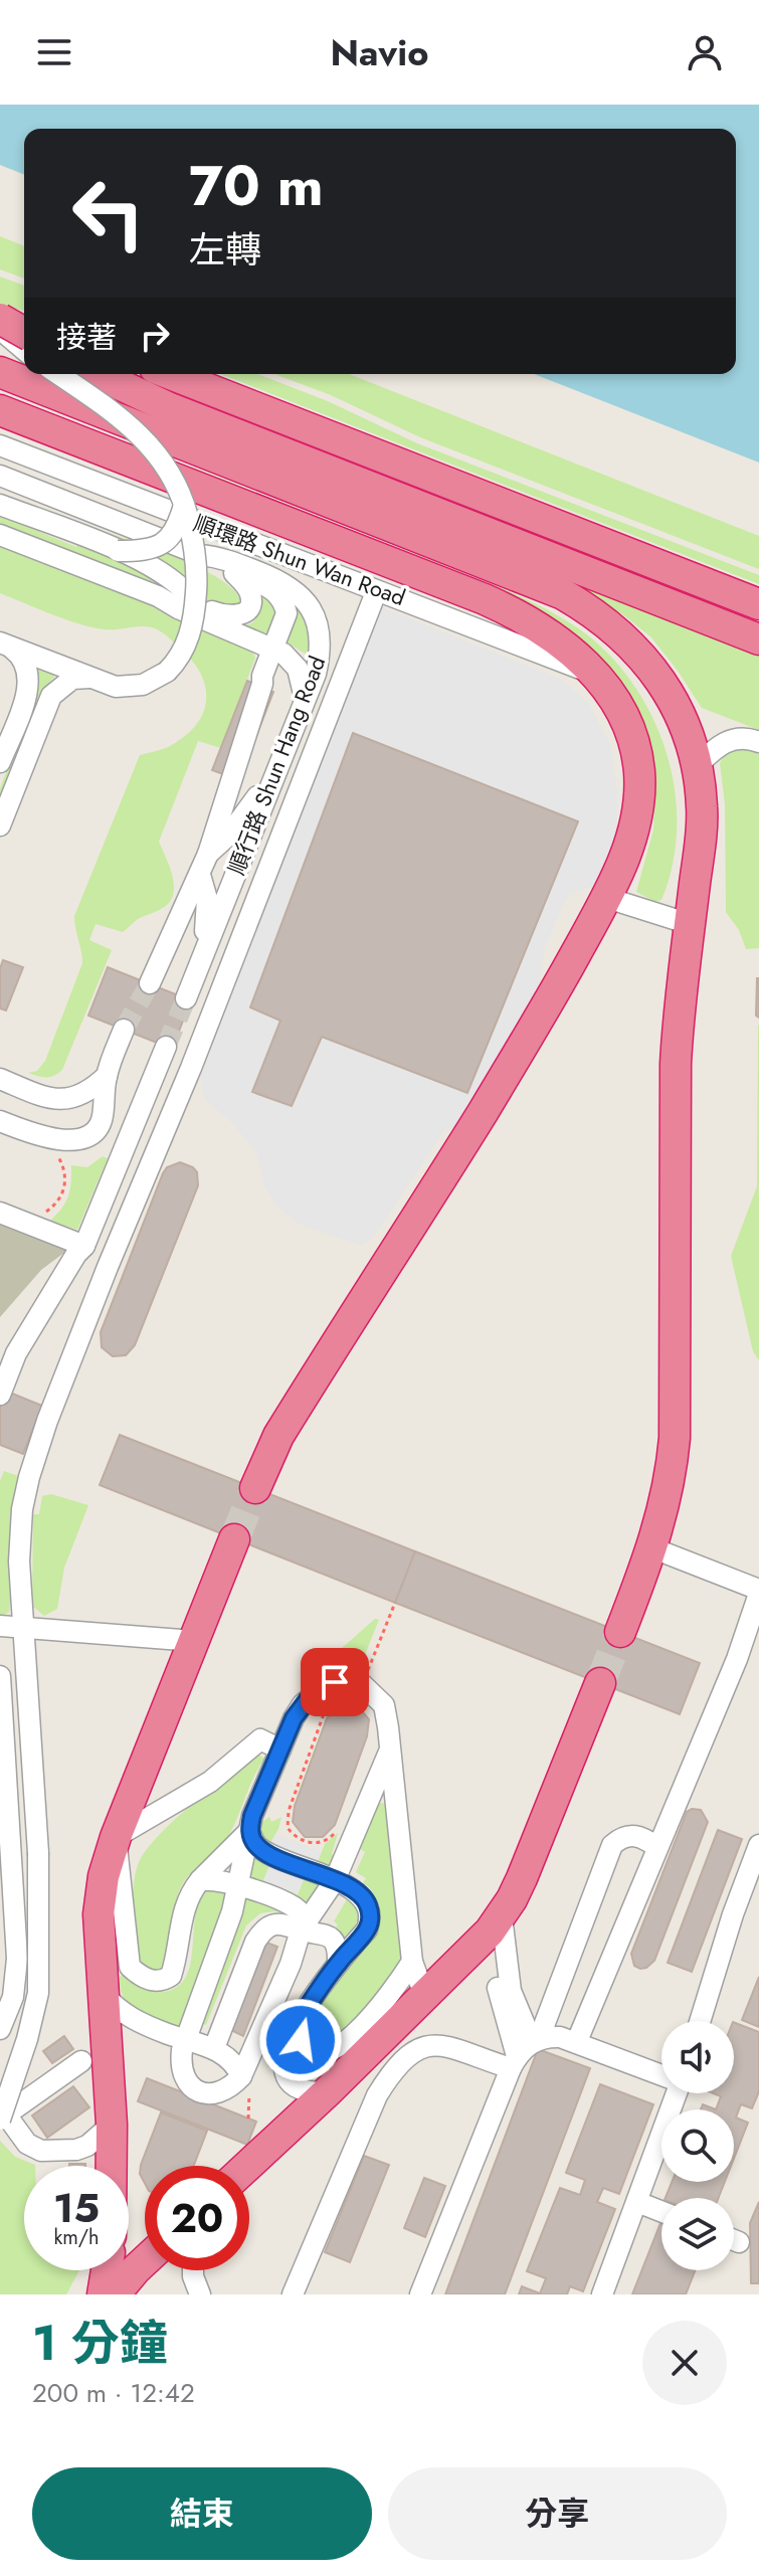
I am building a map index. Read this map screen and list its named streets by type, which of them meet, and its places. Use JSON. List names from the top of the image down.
{
  "streets": {
    "lane": ["順環路 Shun Wan Road", "順行路 Shun Hang Road"]
  },
  "page": {
    "header": "Navio",
    "turn": ["70 m", "左轉"],
    "then": "接著",
    "speed": "15 km/h",
    "limit": "20",
    "heading": ["1 分鐘", "200 m · 12:42"],
    "buttons": ["結束", "分享"]
  }
}
